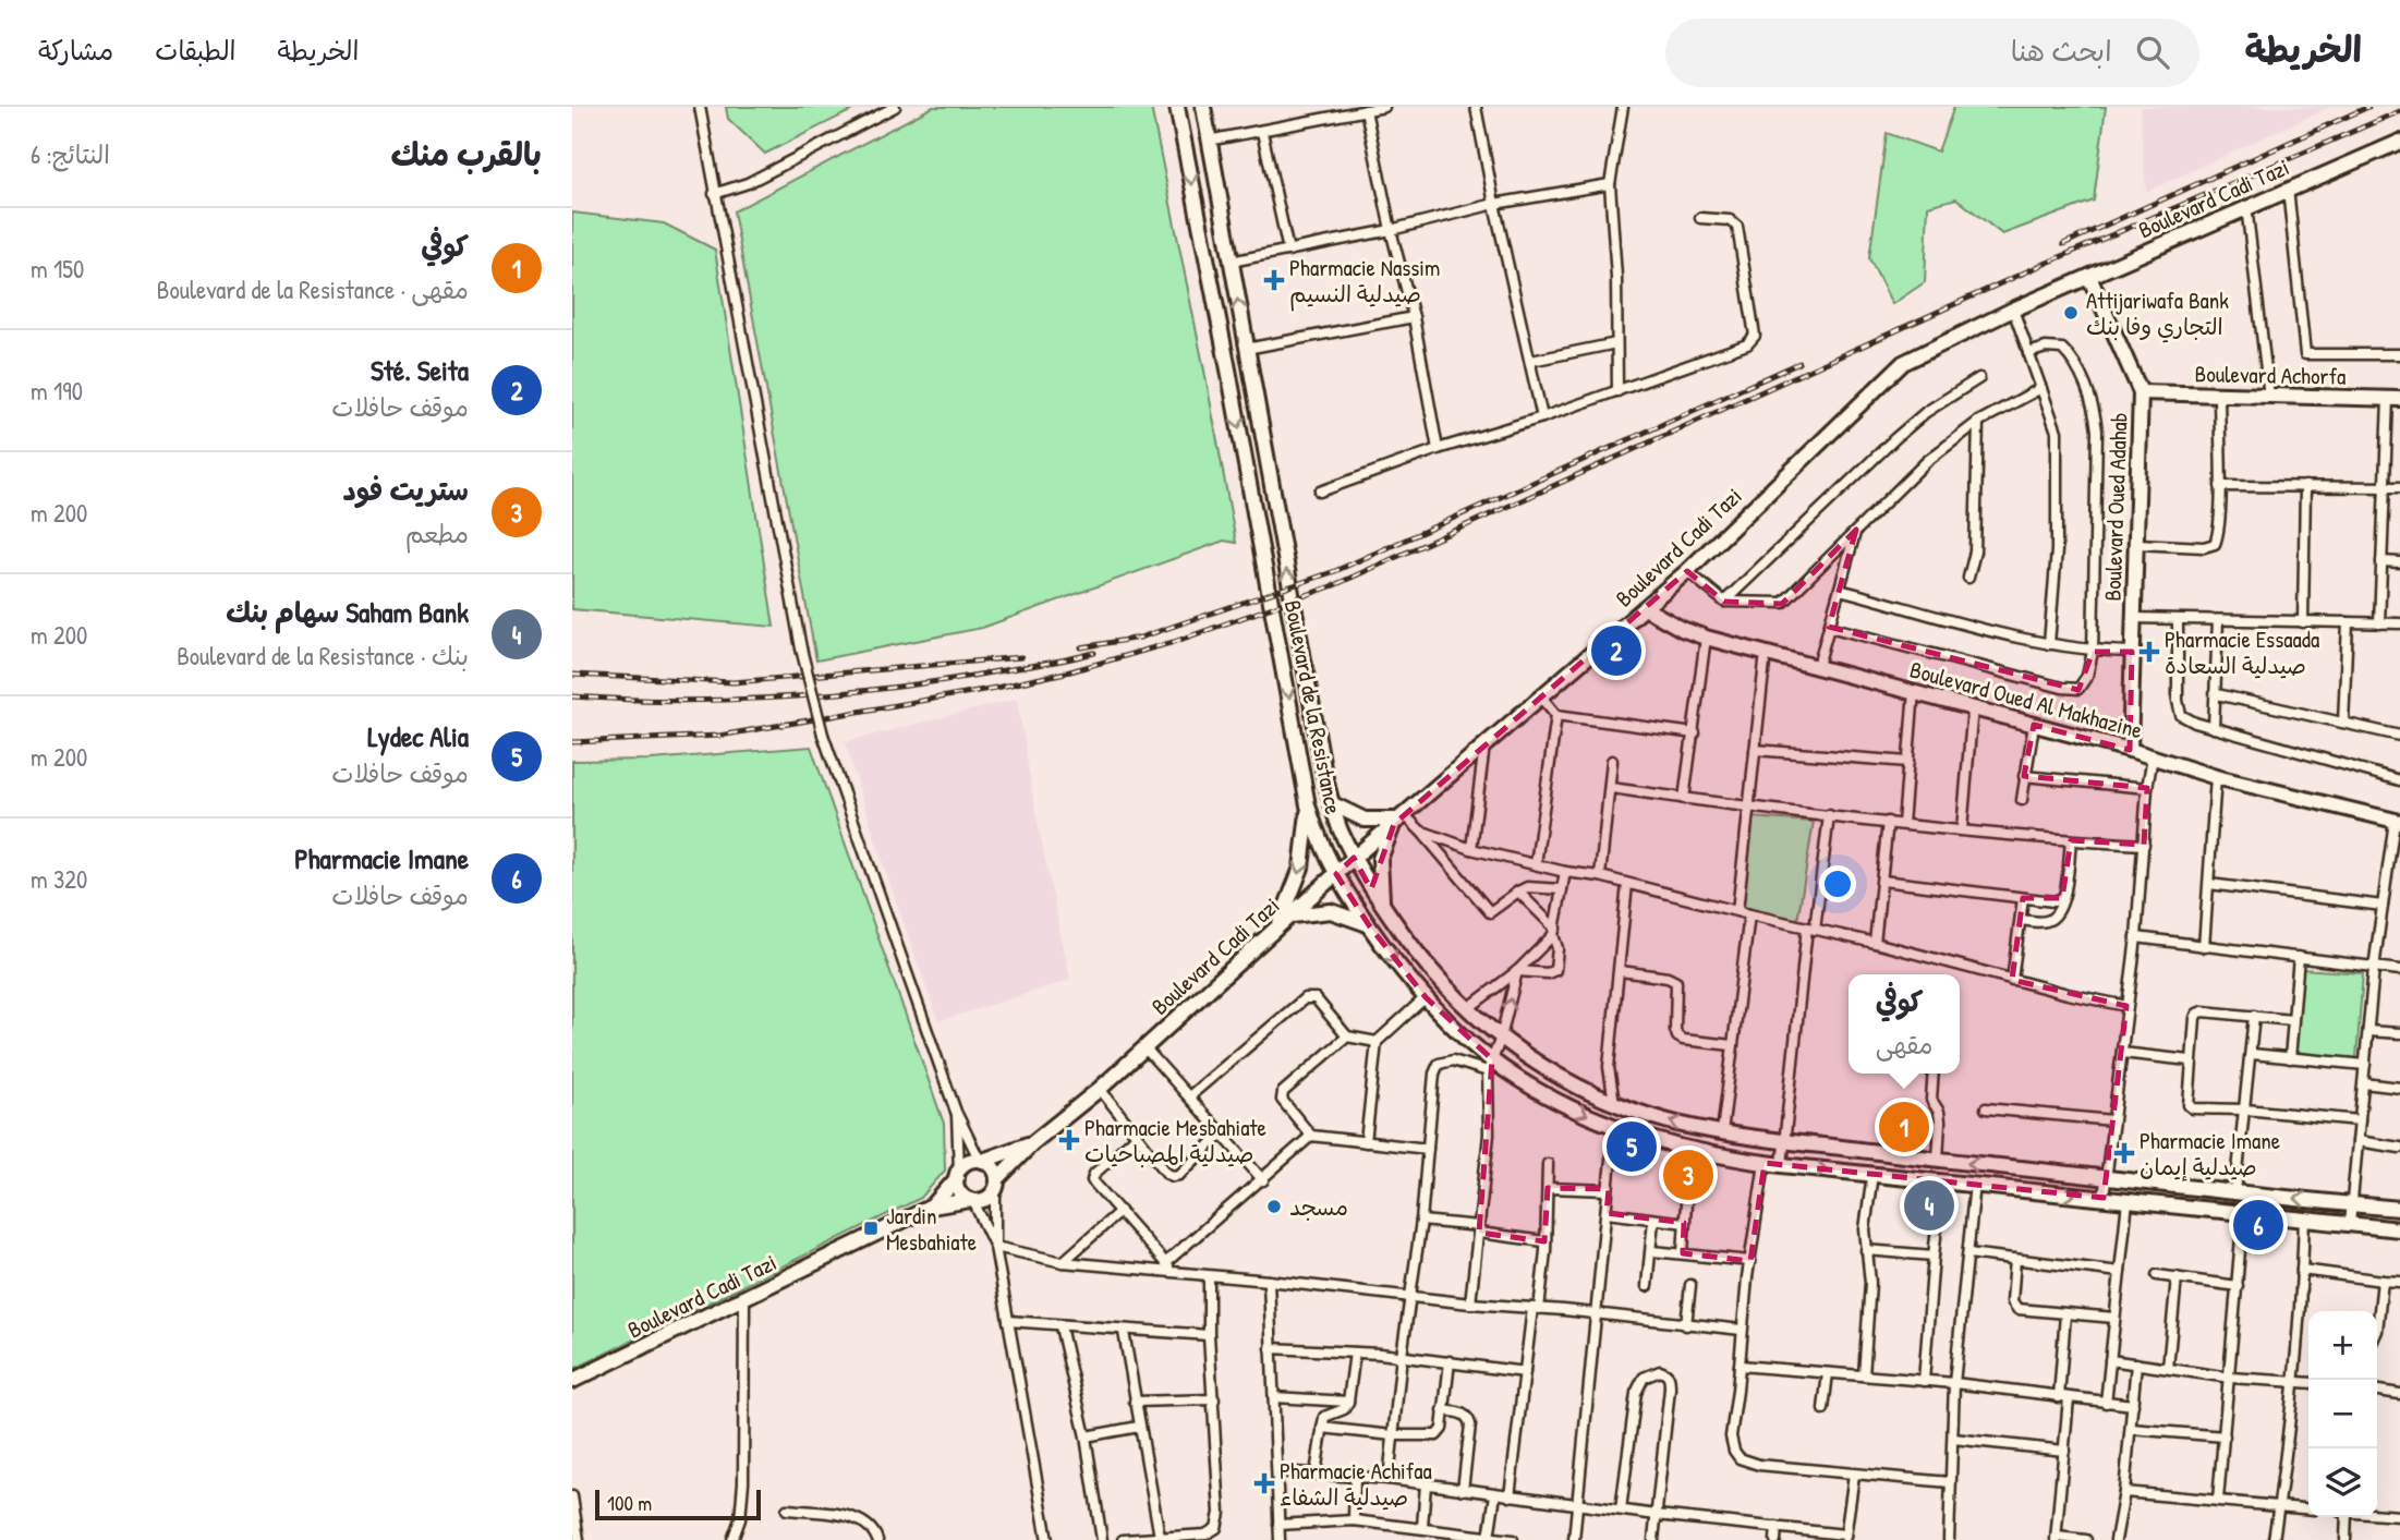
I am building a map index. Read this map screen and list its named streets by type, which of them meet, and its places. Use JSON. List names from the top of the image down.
{
  "streets": {
    "main road": [
      "Boulevard Cadi Tazi",
      "Boulevard Achorfa",
      "Boulevard Oued Adahab",
      "Boulevard Oued Al Makhazine",
      "Boulevard de la Resistance"
    ]
  },
  "crossings": [
    ["Boulevard Cadi Tazi", "Boulevard Oued Adahab"],
    ["Boulevard Cadi Tazi", "Boulevard Oued Al Makhazine"],
    ["Boulevard Cadi Tazi", "Boulevard de la Resistance"],
    ["Boulevard Achorfa", "Boulevard Oued Adahab"],
    ["Boulevard Oued Adahab", "Boulevard Oued Al Makhazine"]
  ],
  "places": {
    "health": [
      "Pharmacie Nassim صيدلية النسيم",
      "Pharmacie Essaada صيدلية السعادة",
      "Pharmacie Mesbahiate صيدلية المصباحيات",
      "Pharmacie Imane صيدلية إيمان",
      "Pharmacie Achifaa صيدلية الشفاء"
    ],
    "other": ["Attijariwafa Bank التجاري وفا بنك", "مسجد"],
    "transit": ["Jardin Mesbahiate"]
  },
  "scale_bar": "100 m",
  "page": {
    "header": "الخريطة",
    "search": "ابحث هنا",
    "nav": ["الخريطة", "الطبقات", "مشاركة"],
    "heading": ["بالقرب منك", "النتائج: 6"],
    "list": [
      {
        "mark": "1",
        "name": "كوفي",
        "note": "مقهى · Boulevard de la Resistance",
        "value": "150 m"
      },
      {
        "mark": "2",
        "name": "Sté. Seita",
        "note": "موقف حافلات",
        "value": "190 m"
      },
      {
        "mark": "3",
        "name": "ستريت فود",
        "note": "مطعم",
        "value": "200 m"
      },
      {
        "mark": "4",
        "name": "Saham Bank سهام بنك",
        "note": "بنك · Boulevard de la Resistance",
        "value": "200 m"
      },
      {
        "mark": "5",
        "name": "Lydec Alia",
        "note": "موقف حافلات",
        "value": "200 m"
      },
      {
        "mark": "6",
        "name": "Pharmacie Imane",
        "note": "موقف حافلات",
        "value": "320 m"
      }
    ],
    "pins": [
      "2",
      "1",
      "5",
      "3",
      "4",
      "6"
    ],
    "popup": ["كوفي", "مقهى"],
    "map_buttons": ["+", "−"],
    "scale": "100 m"
  }
}
